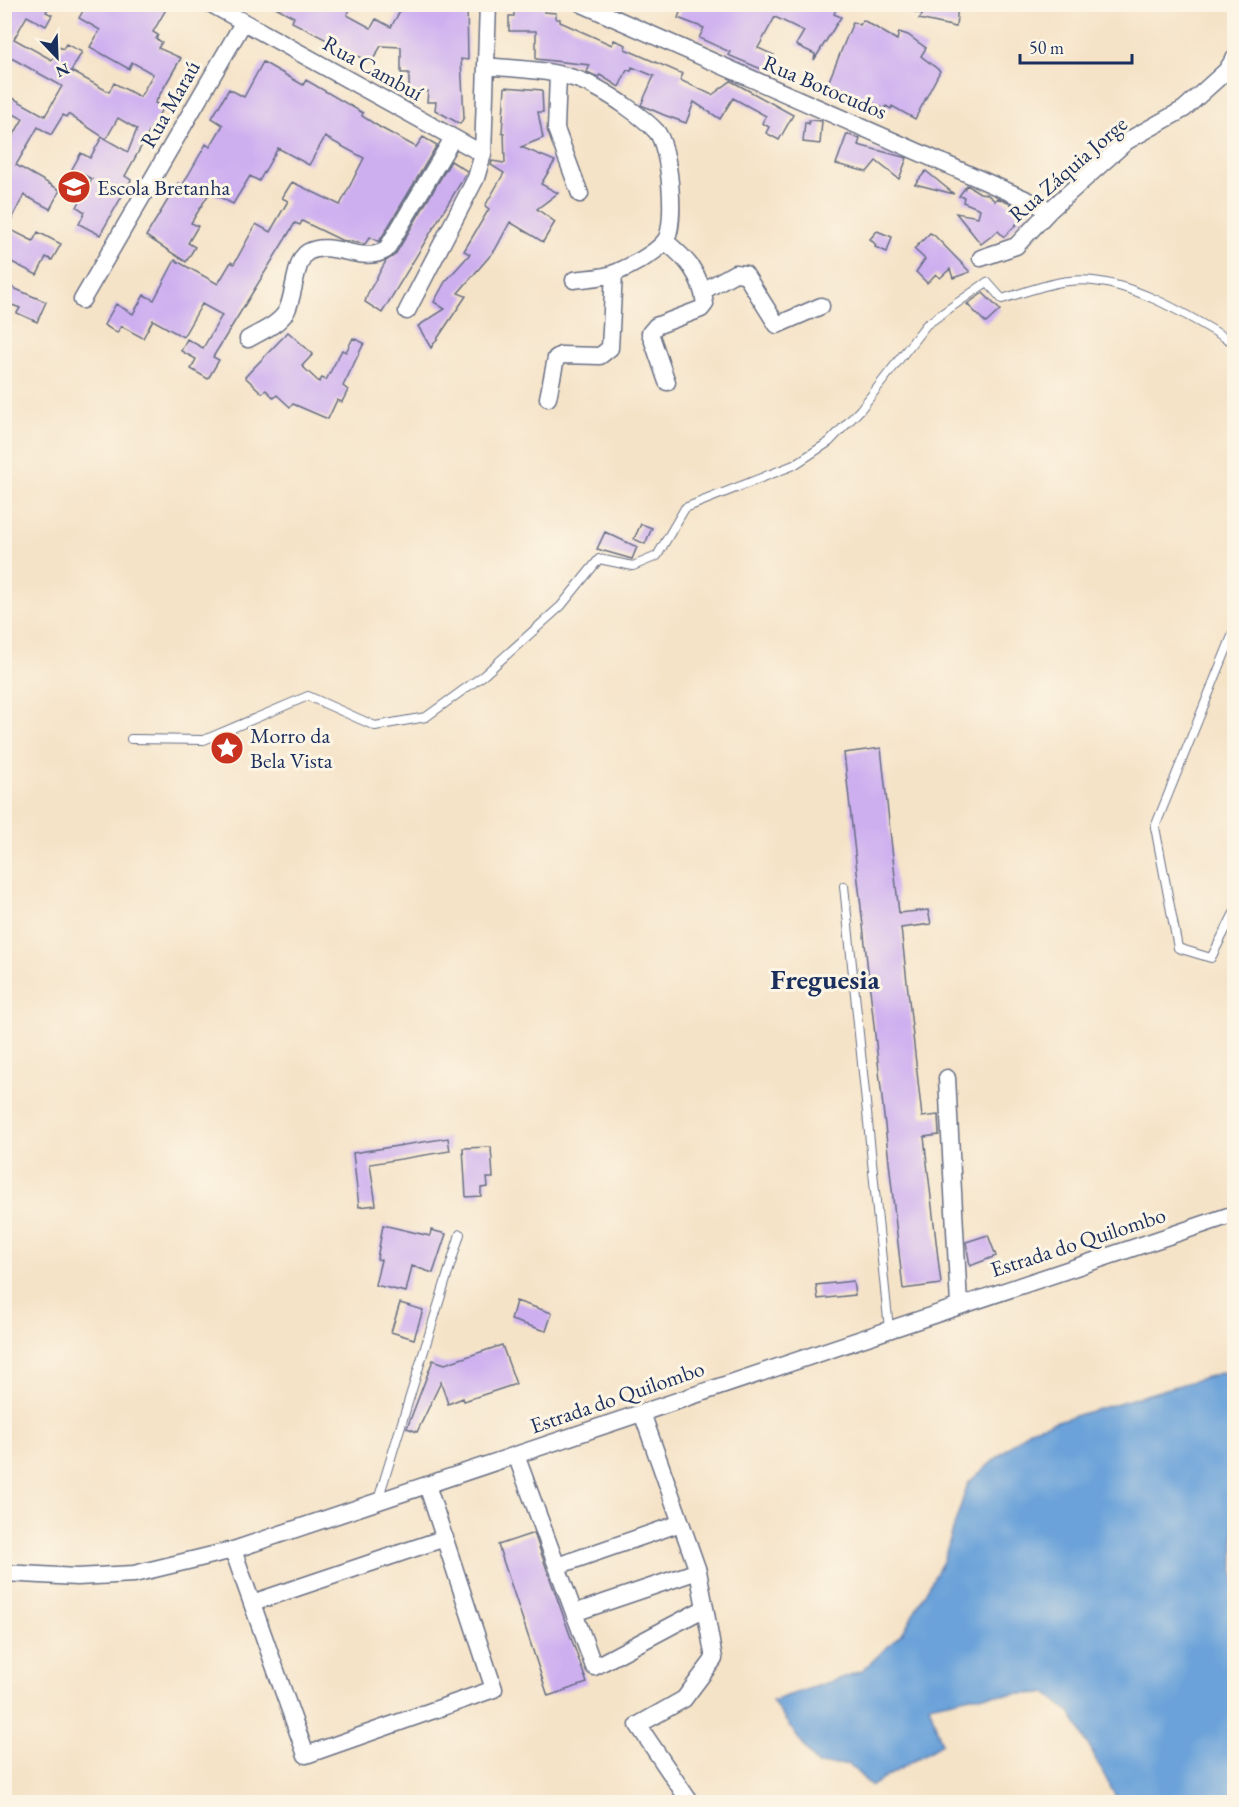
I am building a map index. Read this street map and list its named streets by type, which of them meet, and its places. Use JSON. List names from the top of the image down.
{
  "streets": {
    "street": [
      "Rua Cambuí",
      "Rua Botocudos",
      "Rua Maraú",
      "Rua Záquia Jorge",
      "Estrada do Quilombo"
    ]
  },
  "crossings": [
    ["Rua Cambuí", "Rua Maraú"],
    ["Rua Botocudos", "Rua Záquia Jorge"]
  ],
  "districts": ["Freguesia"],
  "places": {
    "school or university": ["Escola Bretanha"],
    "place": ["Morro da Bela Vista"]
  },
  "scale_bar": "50 m",
  "north": "bottom right"
}
